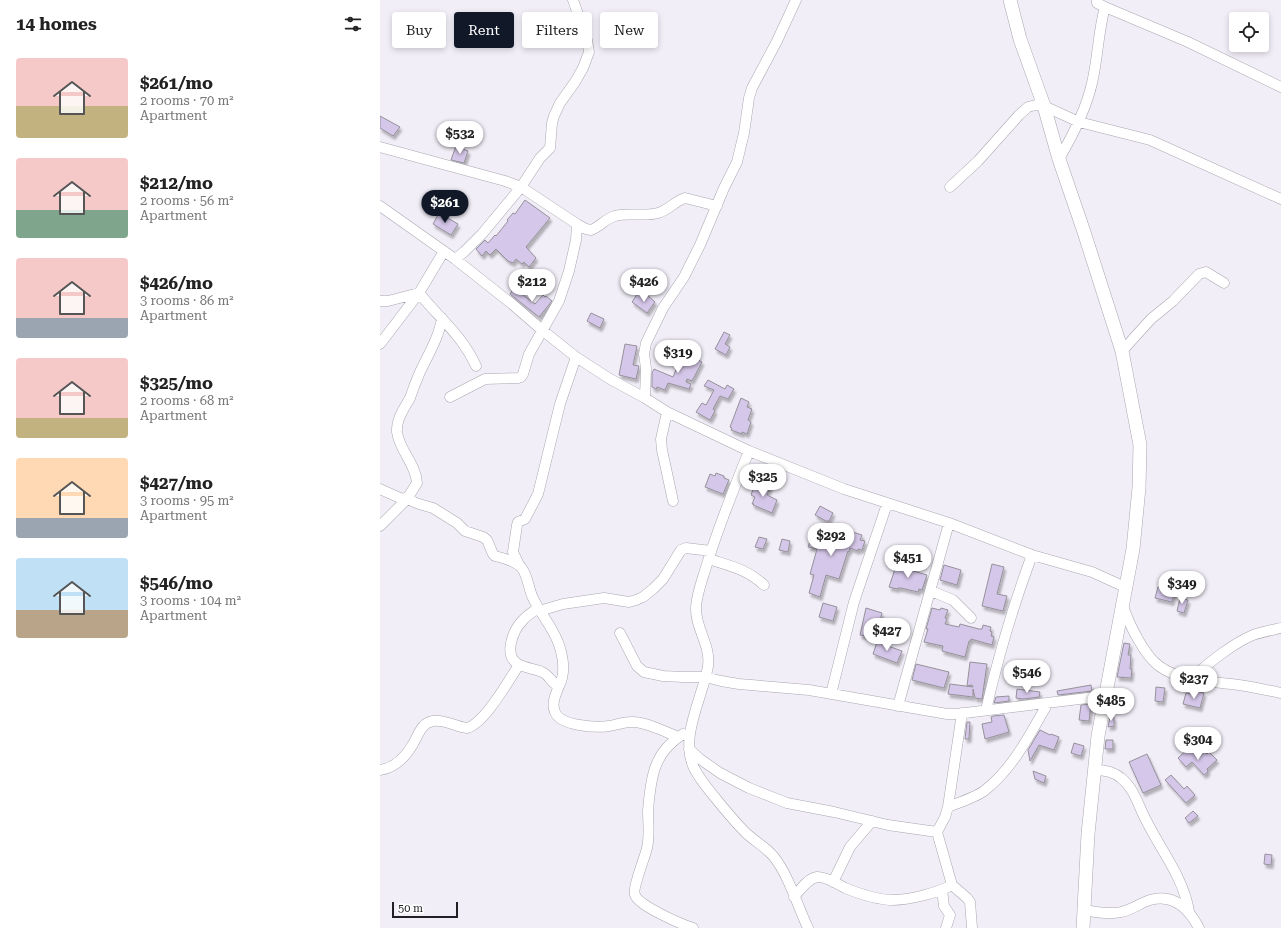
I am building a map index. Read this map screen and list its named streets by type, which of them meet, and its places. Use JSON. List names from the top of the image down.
{
  "scale_bar": "50 m",
  "page": {
    "heading": "14 homes",
    "chip": [
      "Buy",
      "Rent",
      "Filters",
      "New"
    ],
    "list": [
      {
        "name": "$261/mo",
        "note": "2 rooms · 70 m² · Apartment"
      },
      {
        "name": "$212/mo",
        "note": "2 rooms · 56 m² · Apartment"
      },
      {
        "name": "$426/mo",
        "note": "3 rooms · 86 m² · Apartment"
      },
      {
        "name": "$325/mo",
        "note": "2 rooms · 68 m² · Apartment"
      },
      {
        "name": "$427/mo",
        "note": "3 rooms · 95 m² · Apartment"
      },
      {
        "name": "$546/mo",
        "note": "3 rooms · 104 m² · Apartment"
      }
    ],
    "price": [
      "$532",
      "$261",
      "$212",
      "$426",
      "$319",
      "$325",
      "$292",
      "$451",
      "$349",
      "$427",
      "$546",
      "$237",
      "$485",
      "$304"
    ],
    "scale": "50 m"
  }
}
